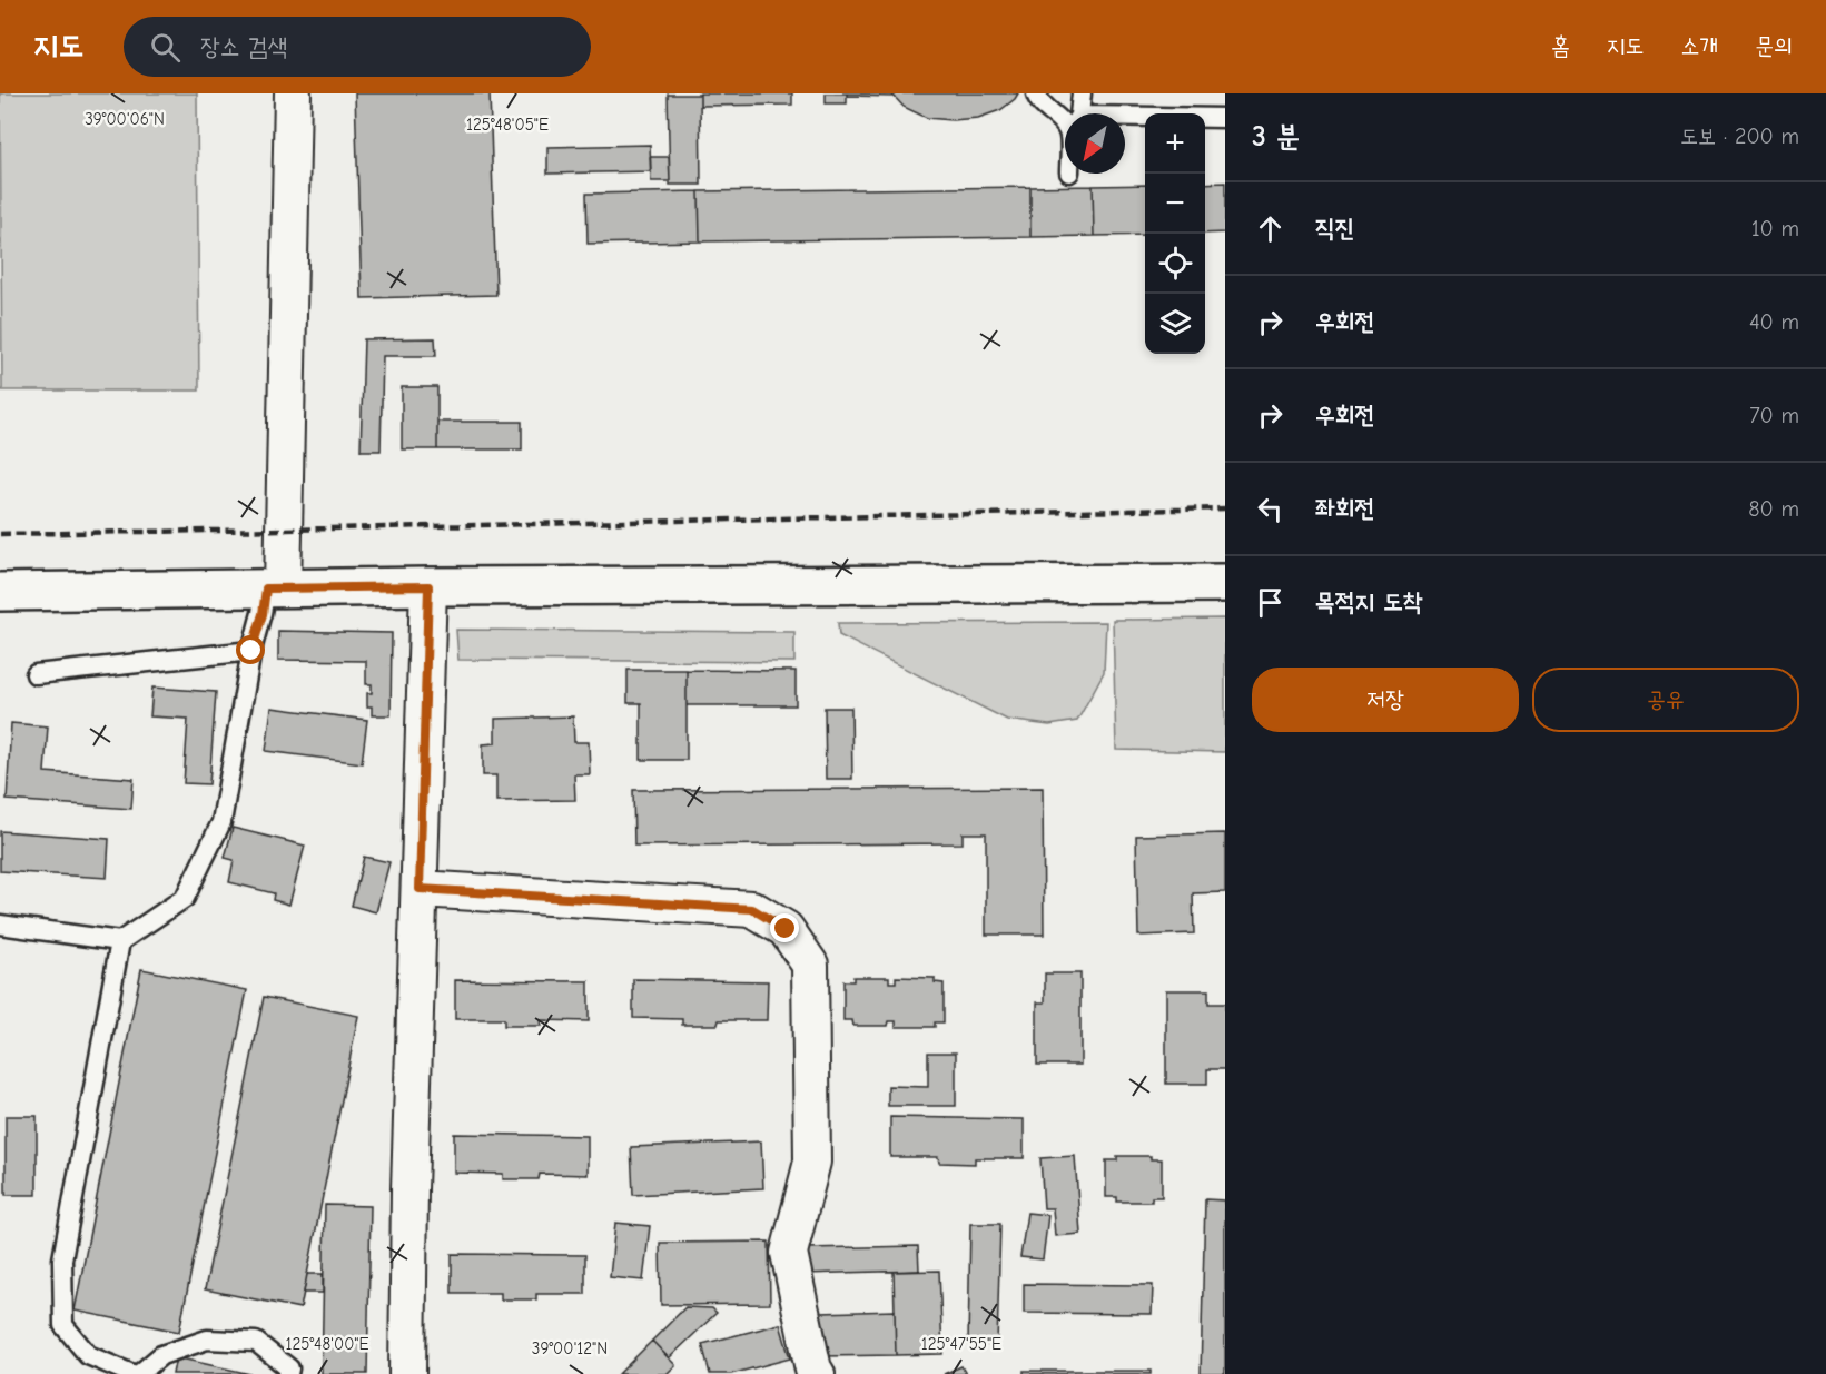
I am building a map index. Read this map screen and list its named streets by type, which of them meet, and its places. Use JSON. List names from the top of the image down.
{
  "north": "bottom left",
  "page": {
    "header": "지도",
    "search": "장소 검색",
    "nav": [
      "홈",
      "지도",
      "소개",
      "문의"
    ],
    "heading": ["3 분", "도보 · 200 m"],
    "map_buttons": ["+", "−"],
    "list": [
      ["직진", "10 m"],
      ["우회전", "40 m"],
      ["우회전", "70 m"],
      ["좌회전", "80 m"],
      "목적지 도착"
    ],
    "buttons": ["저장", "공유"]
  },
  "coordinates": [
    "39°00'06\"N",
    "125°48'05\"E",
    "125°48'00\"E",
    "125°47'55\"E",
    "39°00'12\"N"
  ]
}
